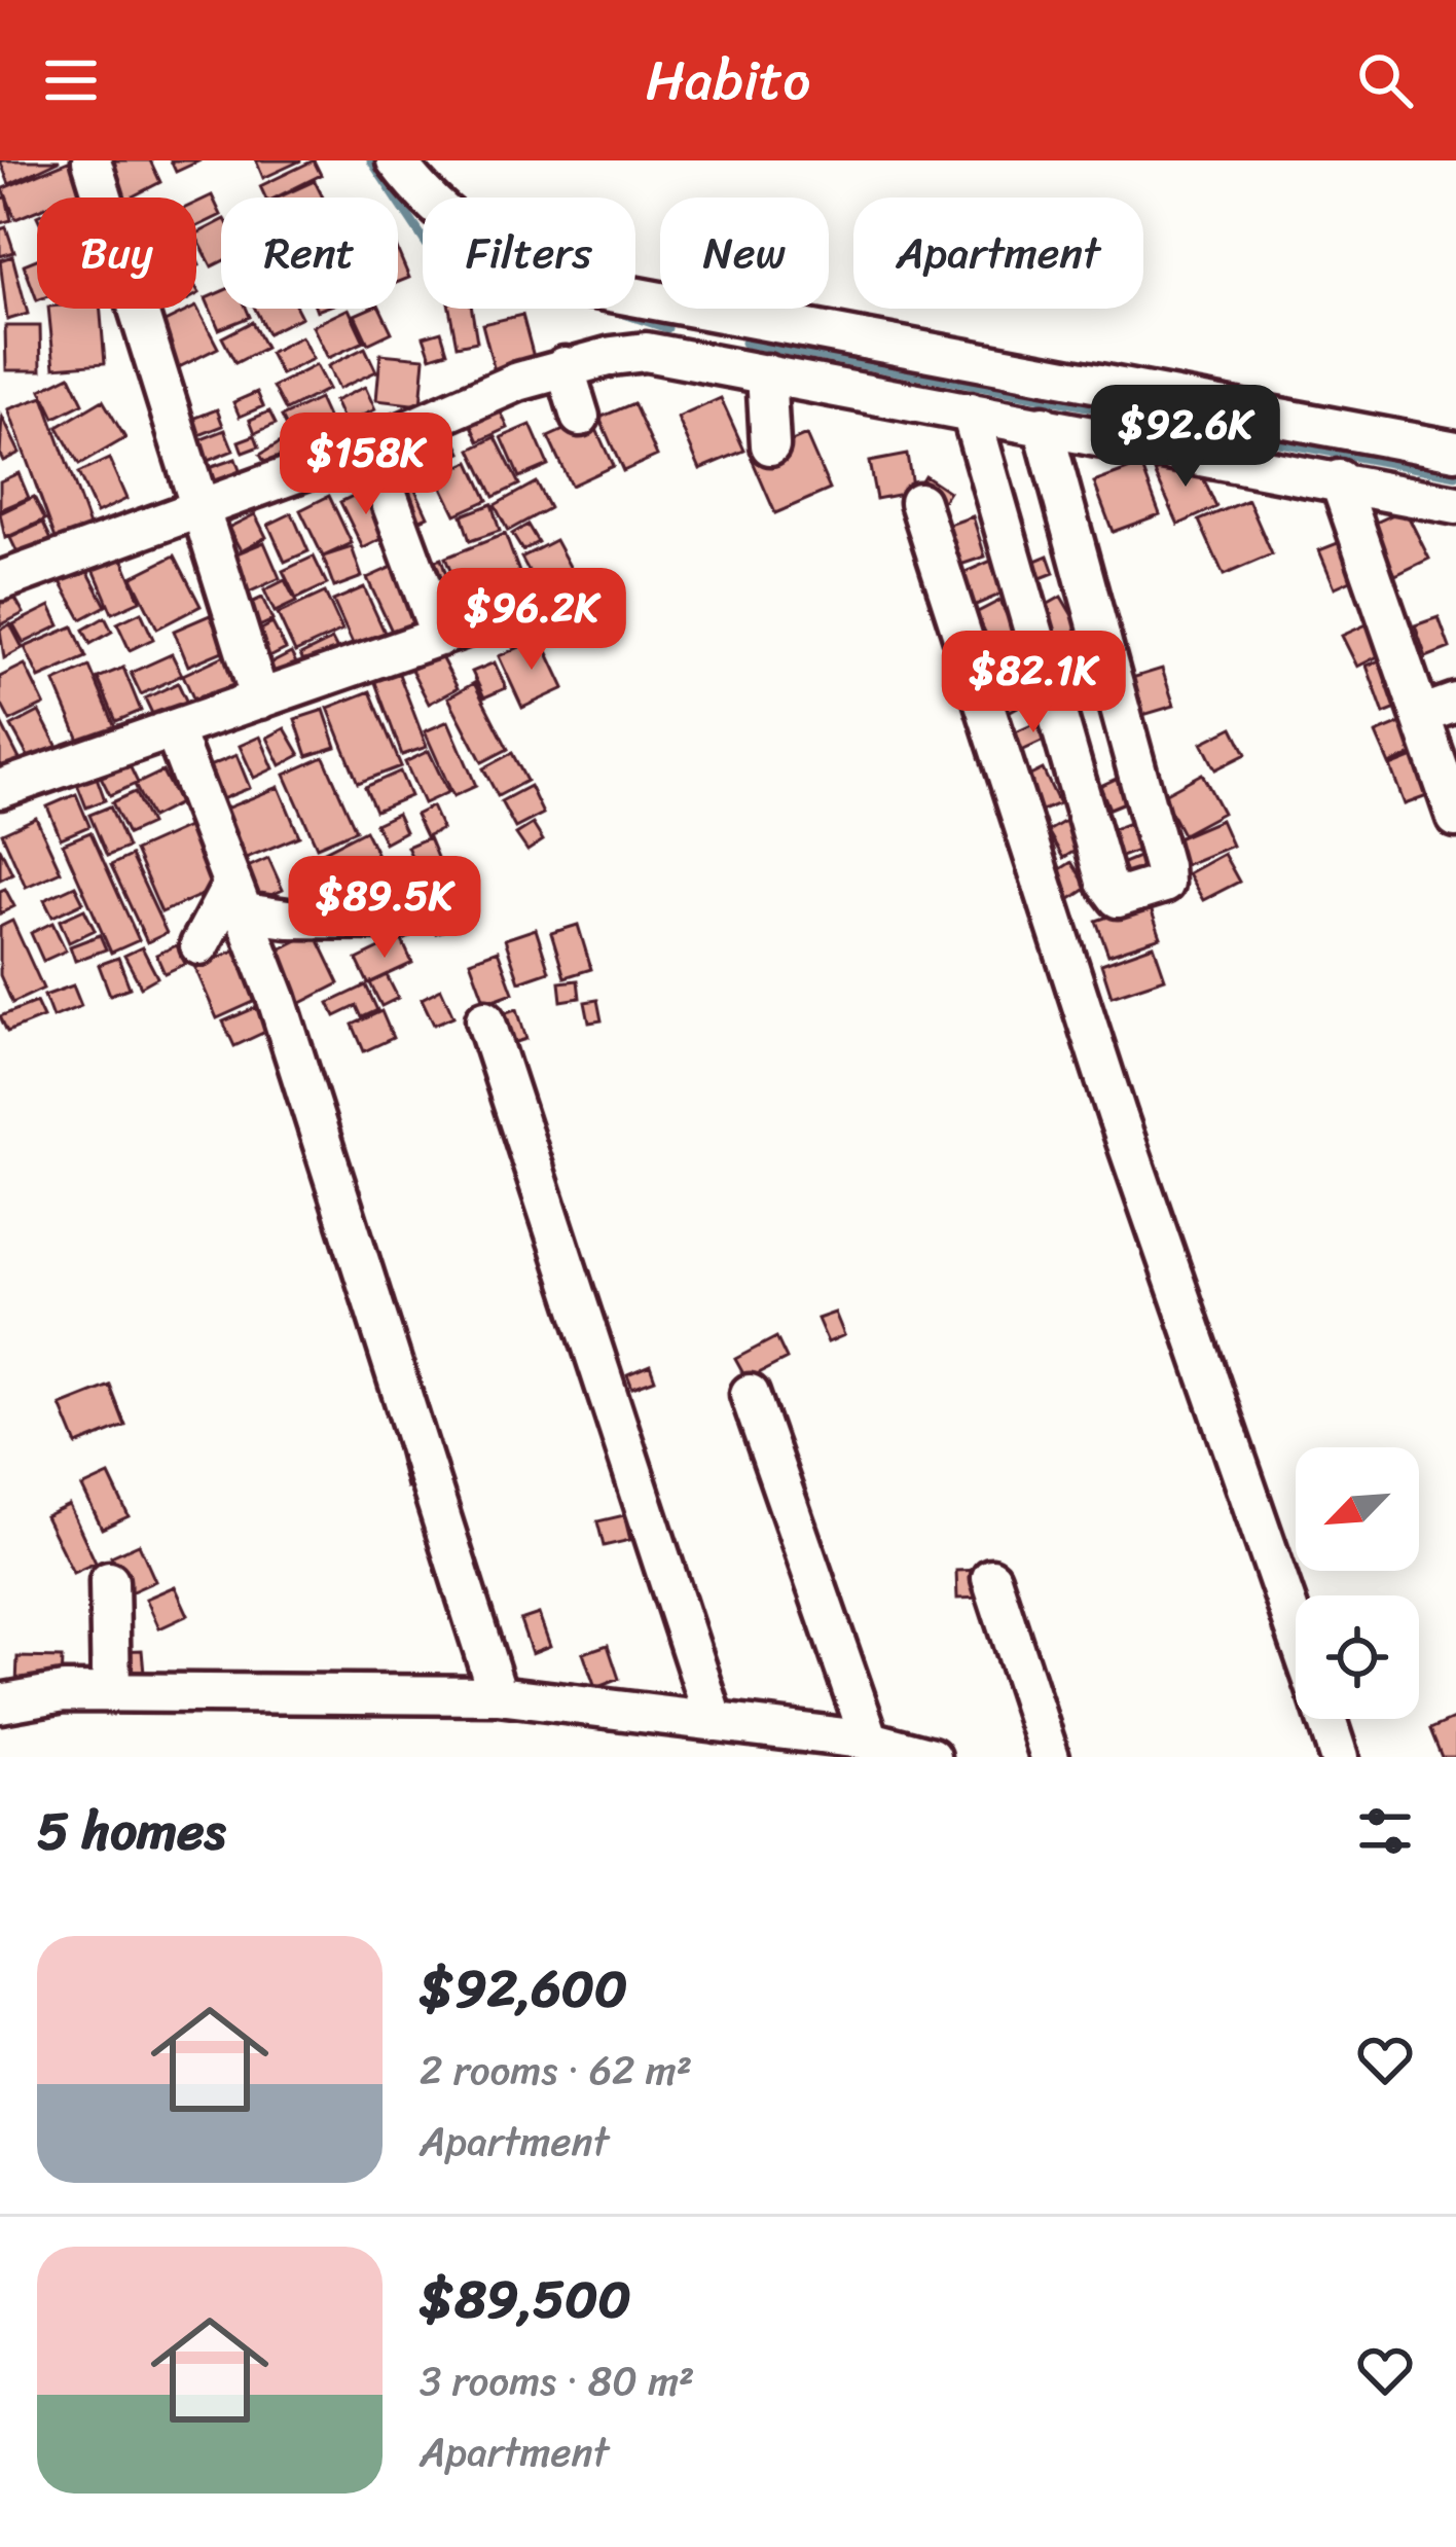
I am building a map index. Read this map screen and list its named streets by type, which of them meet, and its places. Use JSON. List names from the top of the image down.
{
  "north": "bottom left",
  "page": {
    "header": "Habito",
    "chip": [
      "Buy",
      "Rent",
      "Filters",
      "New",
      "Apartment"
    ],
    "price": [
      "$92.6K",
      "$158K",
      "$96.2K",
      "$82.1K",
      "$89.5K"
    ],
    "heading": "5 homes",
    "list": [
      {
        "name": "$92,600",
        "note": "2 rooms · 62 m² · Apartment"
      },
      {
        "name": "$89,500",
        "note": "3 rooms · 80 m² · Apartment"
      }
    ]
  }
}
